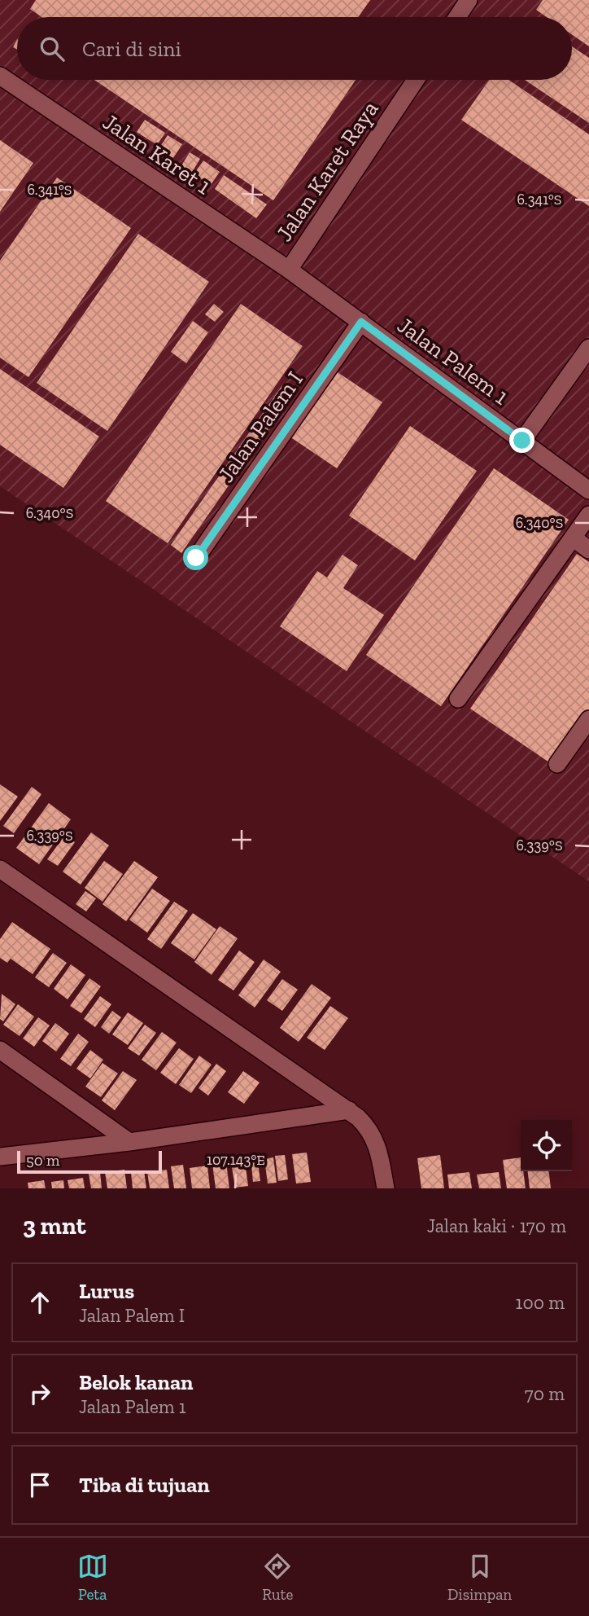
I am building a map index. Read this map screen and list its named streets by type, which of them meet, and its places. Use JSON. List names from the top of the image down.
{
  "streets": {
    "street": [
      "Jalan Karet 1",
      "Jalan Karet Raya",
      "Jalan Palem 1",
      "Jalan Palem I"
    ]
  },
  "crossings": [
    ["Jalan Karet 1", "Jalan Karet Raya"],
    ["Jalan Karet 1", "Jalan Palem 1"],
    ["Jalan Karet Raya", "Jalan Palem 1"],
    ["Jalan Palem 1", "Jalan Palem I"]
  ],
  "scale_bar": "50 m",
  "page": {
    "search": "Cari di sini",
    "scale": "50 m",
    "heading": ["3 mnt", "Jalan kaki · 170 m"],
    "list": [
      ["Lurus", "Jalan Palem I", "100 m"],
      ["Belok kanan", "Jalan Palem 1", "70 m"],
      "Tiba di tujuan"
    ],
    "nav": ["Peta", "Rute", "Disimpan"]
  },
  "coordinates": [
    "6.341°S",
    "6.340°S",
    "6.339°S",
    "107.143°E"
  ]
}
